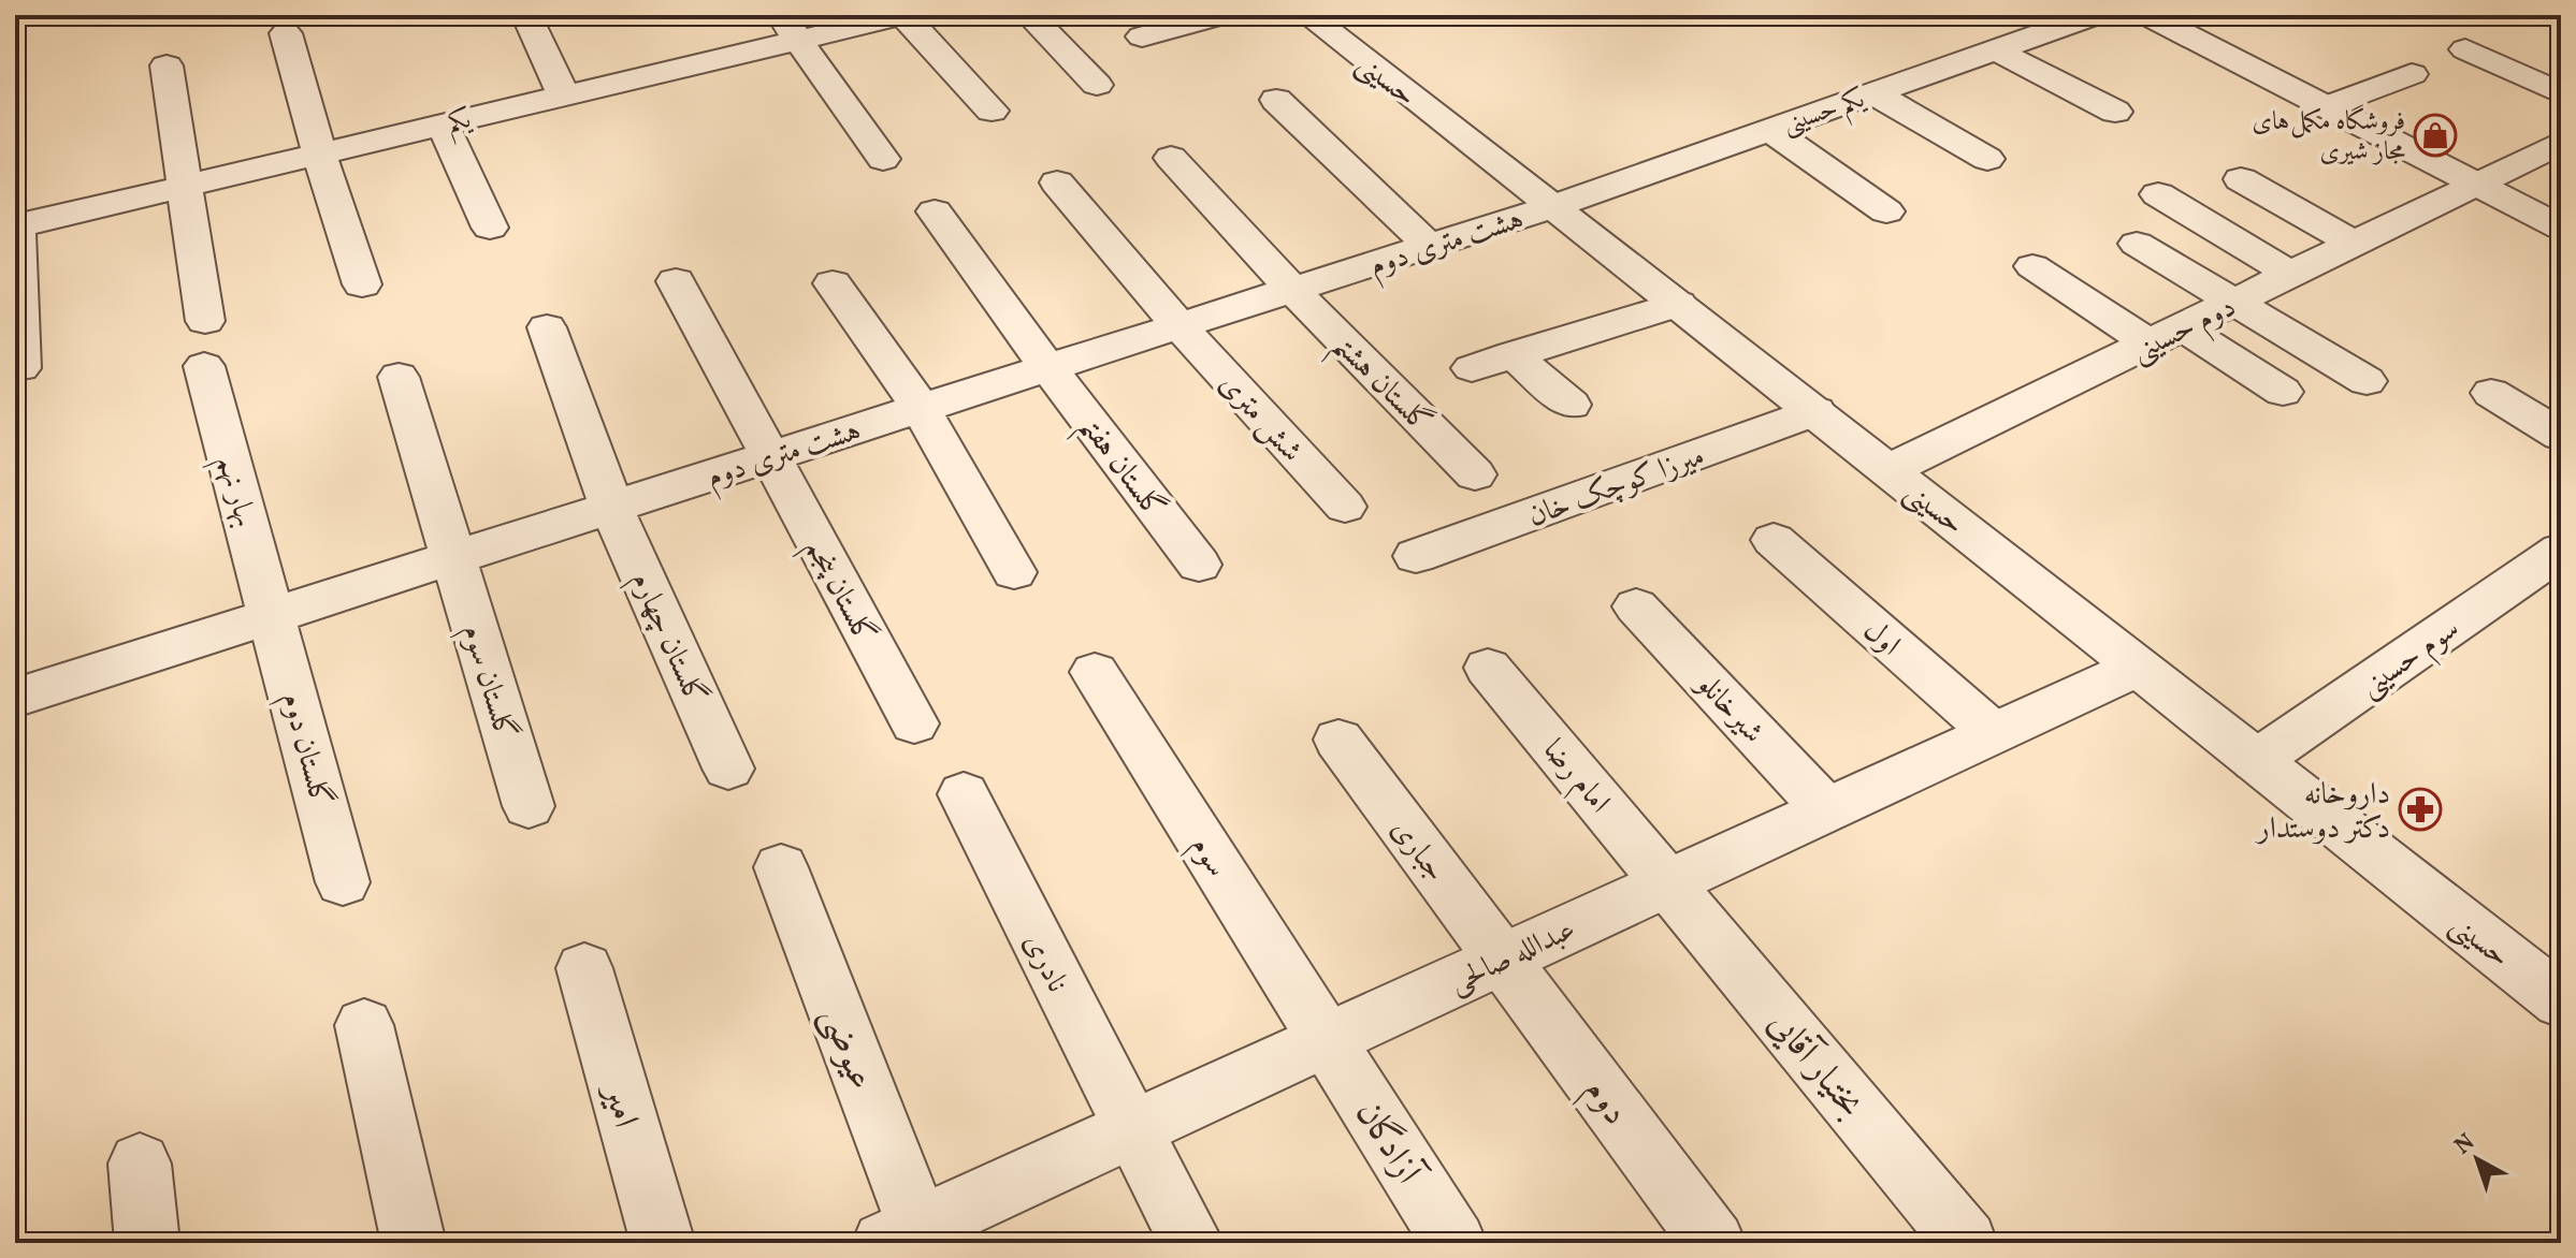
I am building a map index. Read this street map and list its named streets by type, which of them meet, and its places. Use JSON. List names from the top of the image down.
{
  "streets": {
    "street": [
      "حسینی",
      "یکم حسینی",
      "یکم",
      "هشت متری دوم",
      "دوم حسینی",
      "گلستان هشتم",
      "شش متری",
      "گلستان هفتم",
      "میرزا کوچک خان",
      "بهار نهم",
      "گلستان پنجم",
      "اول",
      "گلستان چهارم",
      "سوم حسینی",
      "گلستان سوم",
      "شیرخانلو",
      "گلستان دوم",
      "امام رضا",
      "جباری",
      "سوم",
      "عبدالله صالحی",
      "نادری",
      "عیوضی",
      "بختیار آقایی",
      "دوم",
      "امیر",
      "آزادگان"
    ]
  },
  "crossings": [
    ["حسینی", "یکم حسینی"],
    ["حسینی", "هشت متری دوم"],
    ["حسینی", "دوم حسینی"],
    ["حسینی", "میرزا کوچک خان"],
    ["حسینی", "سوم حسینی"],
    ["حسینی", "عبدالله صالحی"],
    ["یکم حسینی", "هشت متری دوم"],
    ["هشت متری دوم", "گلستان هشتم"],
    ["هشت متری دوم", "شش متری"],
    ["هشت متری دوم", "گلستان هفتم"],
    ["هشت متری دوم", "بهار نهم"],
    ["هشت متری دوم", "گلستان پنجم"],
    ["هشت متری دوم", "گلستان چهارم"],
    ["هشت متری دوم", "گلستان سوم"],
    ["هشت متری دوم", "گلستان دوم"],
    ["بهار نهم", "گلستان دوم"],
    ["اول", "عبدالله صالحی"],
    ["شیرخانلو", "عبدالله صالحی"],
    ["امام رضا", "عبدالله صالحی"],
    ["امام رضا", "بختیار آقایی"],
    ["جباری", "عبدالله صالحی"],
    ["جباری", "دوم"],
    ["سوم", "عبدالله صالحی"],
    ["سوم", "آزادگان"],
    ["عبدالله صالحی", "نادری"],
    ["عبدالله صالحی", "عیوضی"],
    ["عبدالله صالحی", "بختیار آقایی"],
    ["عبدالله صالحی", "دوم"],
    ["عبدالله صالحی", "آزادگان"]
  ],
  "places": {
    "shop": ["فروشگاه مکمل‌های مجاز شیری"],
    "pharmacy": ["داروخانه دکتر دوستدار"]
  },
  "north": "top left"
}
